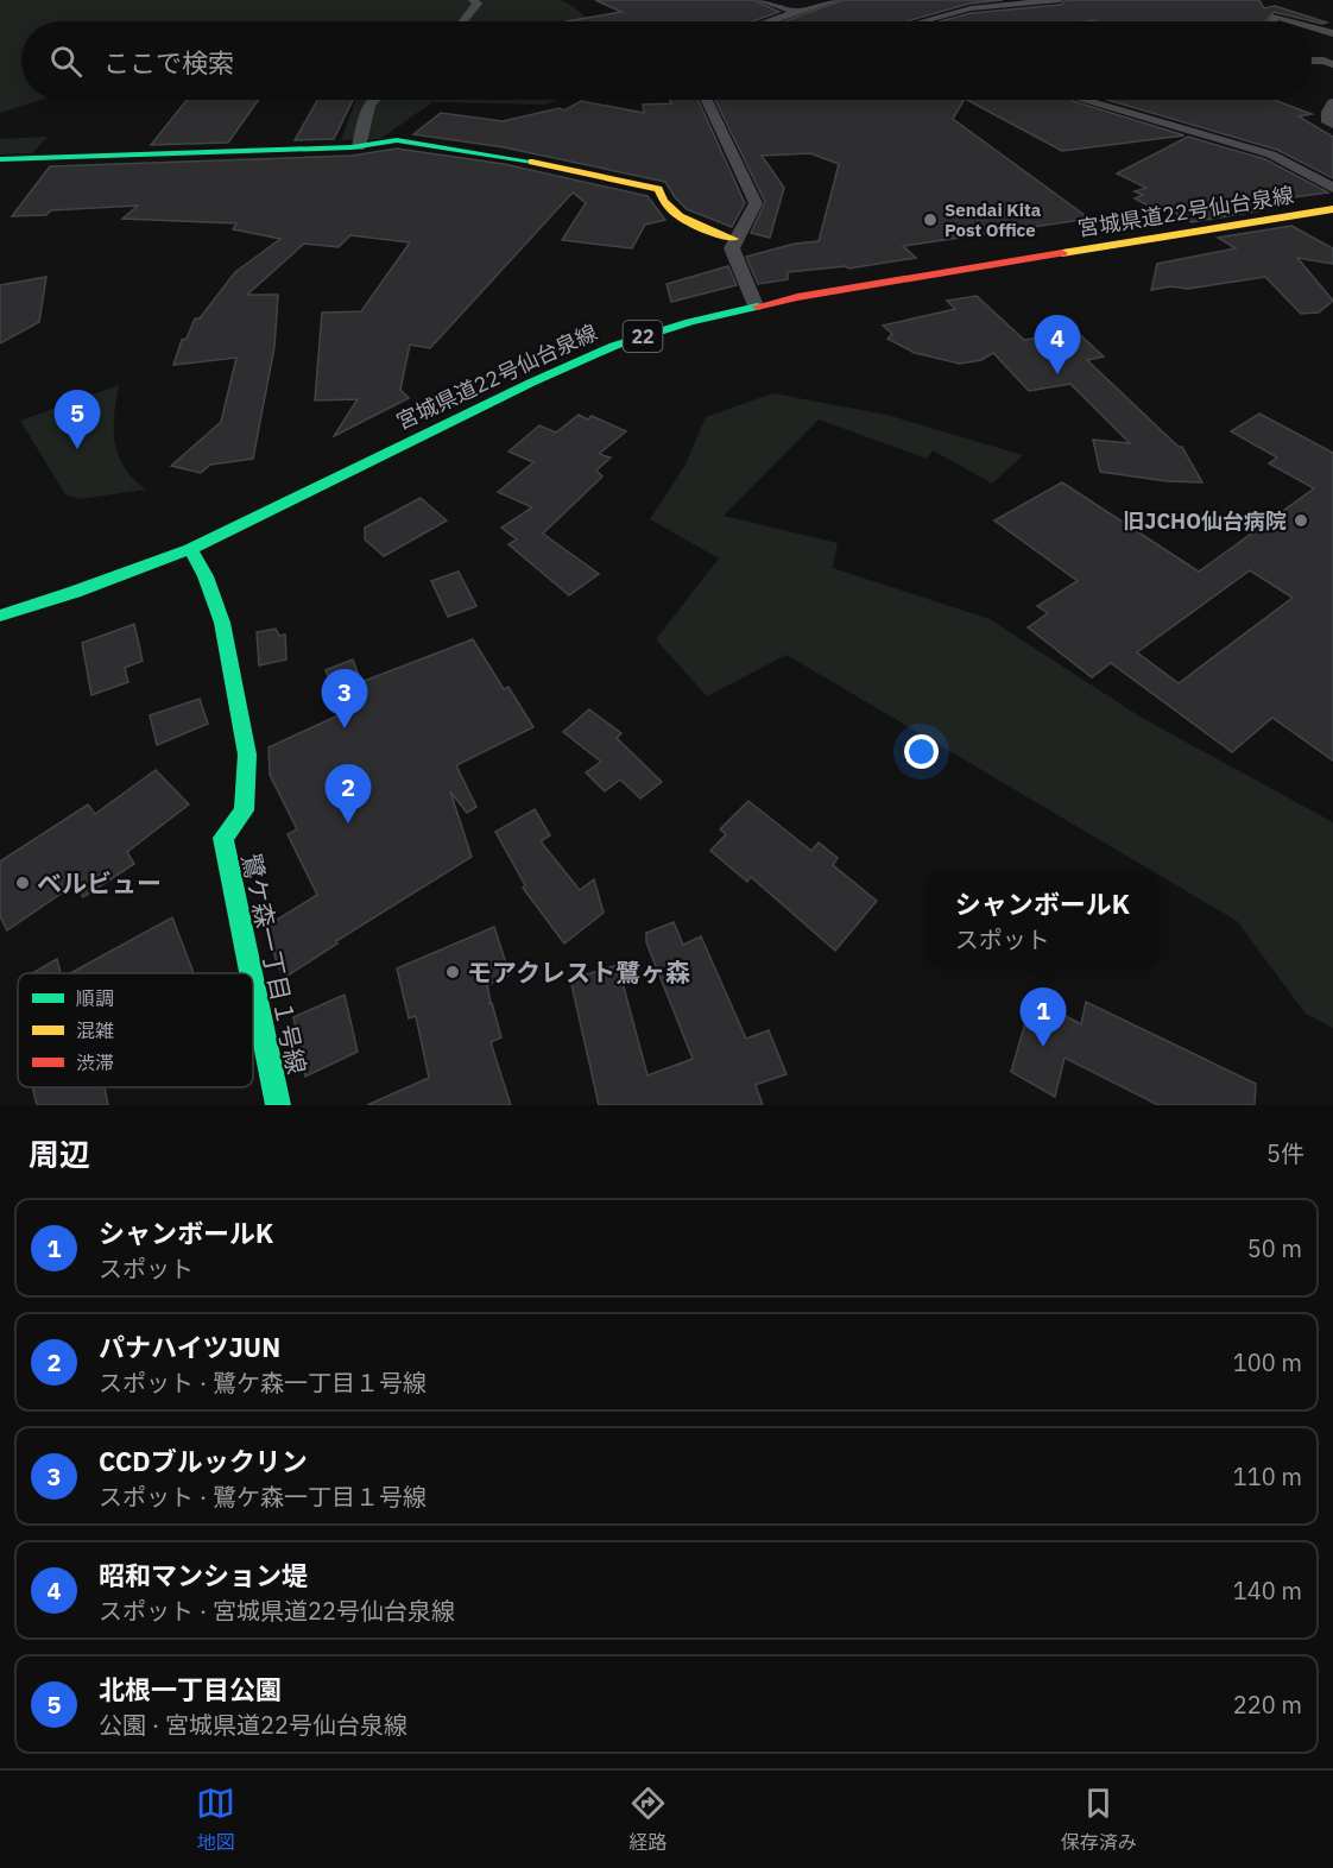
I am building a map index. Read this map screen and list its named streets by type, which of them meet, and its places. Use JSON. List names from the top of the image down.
{
  "streets": {
    "street": ["宮城県道22号仙台泉線", "22", "鷺ケ森一丁目１号線"]
  },
  "crossings": [
    ["宮城県道22号仙台泉線", "鷺ケ森一丁目１号線"]
  ],
  "places": [
    "Sendai Kita Post Office",
    "旧JCHO仙台病院",
    "ベルビュー",
    "モアクレスト鷺ヶ森"
  ],
  "legend": ["順調", "混雑", "渋滞"],
  "page": {
    "search": "ここで検索",
    "pins": [
      "4",
      "5",
      "3",
      "2",
      "1"
    ],
    "popup": ["シャンボールK", "スポット"],
    "heading": ["周辺", "5件"],
    "list": [
      {
        "mark": "1",
        "name": "シャンボールK",
        "note": "スポット",
        "value": "50 m"
      },
      {
        "mark": "2",
        "name": "パナハイツJUN",
        "note": "スポット · 鷺ケ森一丁目１号線",
        "value": "100 m"
      },
      {
        "mark": "3",
        "name": "CCDブルックリン",
        "note": "スポット · 鷺ケ森一丁目１号線",
        "value": "110 m"
      },
      {
        "mark": "4",
        "name": "昭和マンション堤",
        "note": "スポット · 宮城県道22号仙台泉線",
        "value": "140 m"
      },
      {
        "mark": "5",
        "name": "北根一丁目公園",
        "note": "公園 · 宮城県道22号仙台泉線",
        "value": "220 m"
      }
    ],
    "nav": ["地図", "経路", "保存済み"]
  }
}
